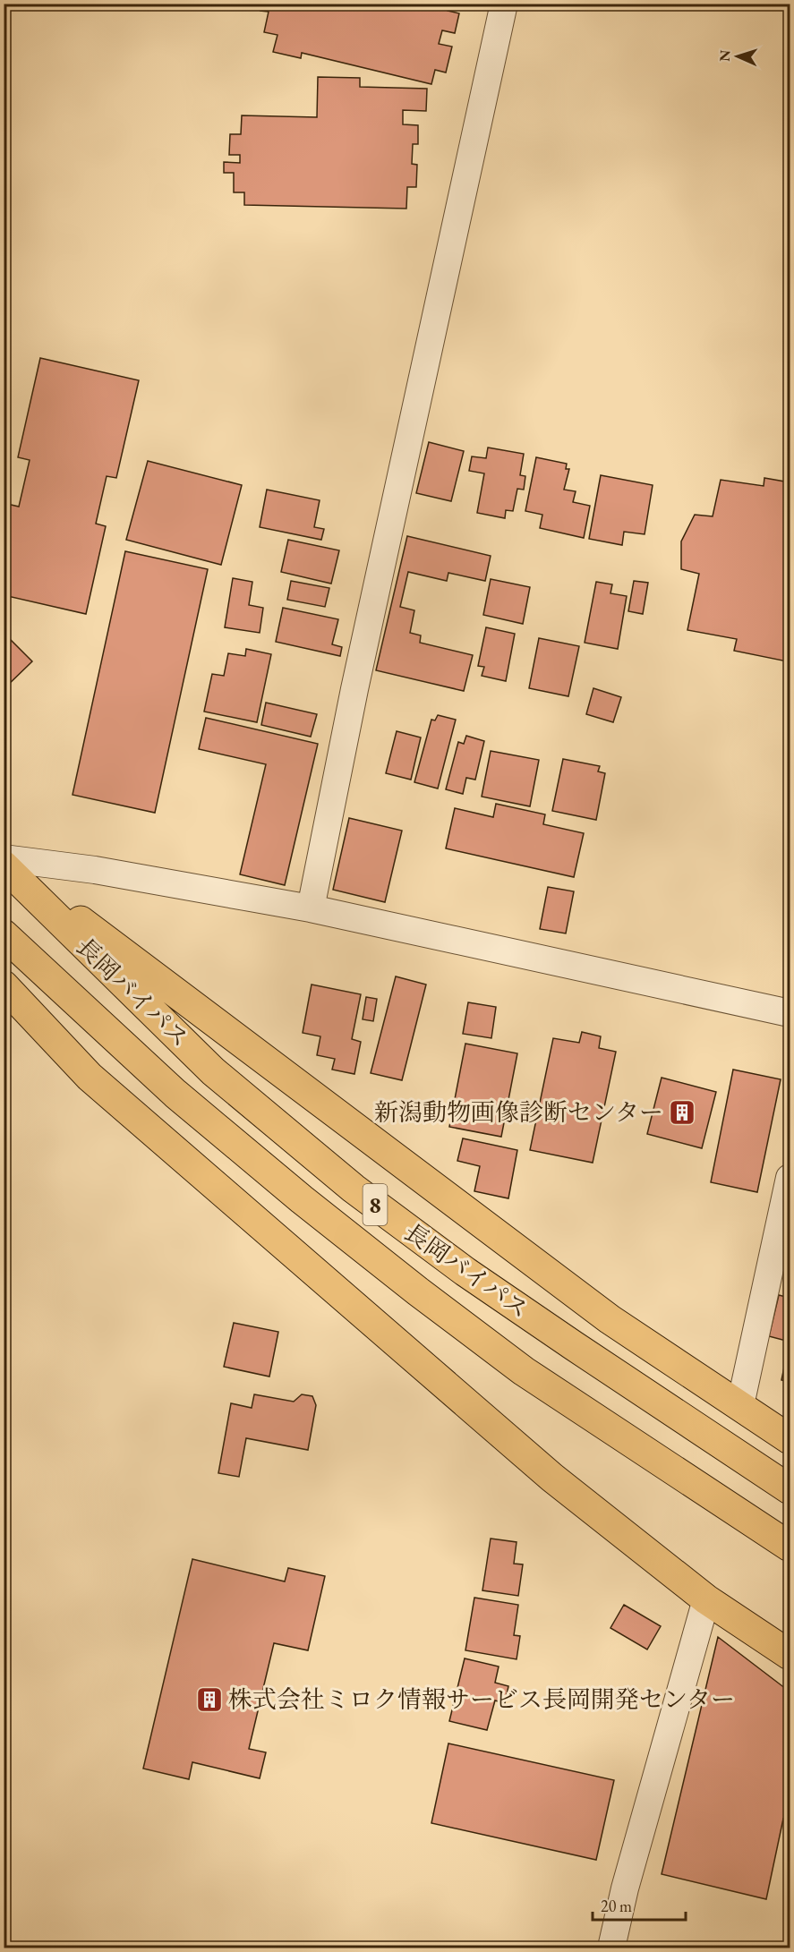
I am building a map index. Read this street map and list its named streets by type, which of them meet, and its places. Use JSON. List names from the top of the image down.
{
  "streets": {
    "highway": ["長岡バイパス", "8"]
  },
  "places": {
    "building": ["新潟動物画像診断センター", "株式会社ミロク情報サービス長岡開発センター"]
  },
  "scale_bar": "20 m",
  "north": "left"
}
